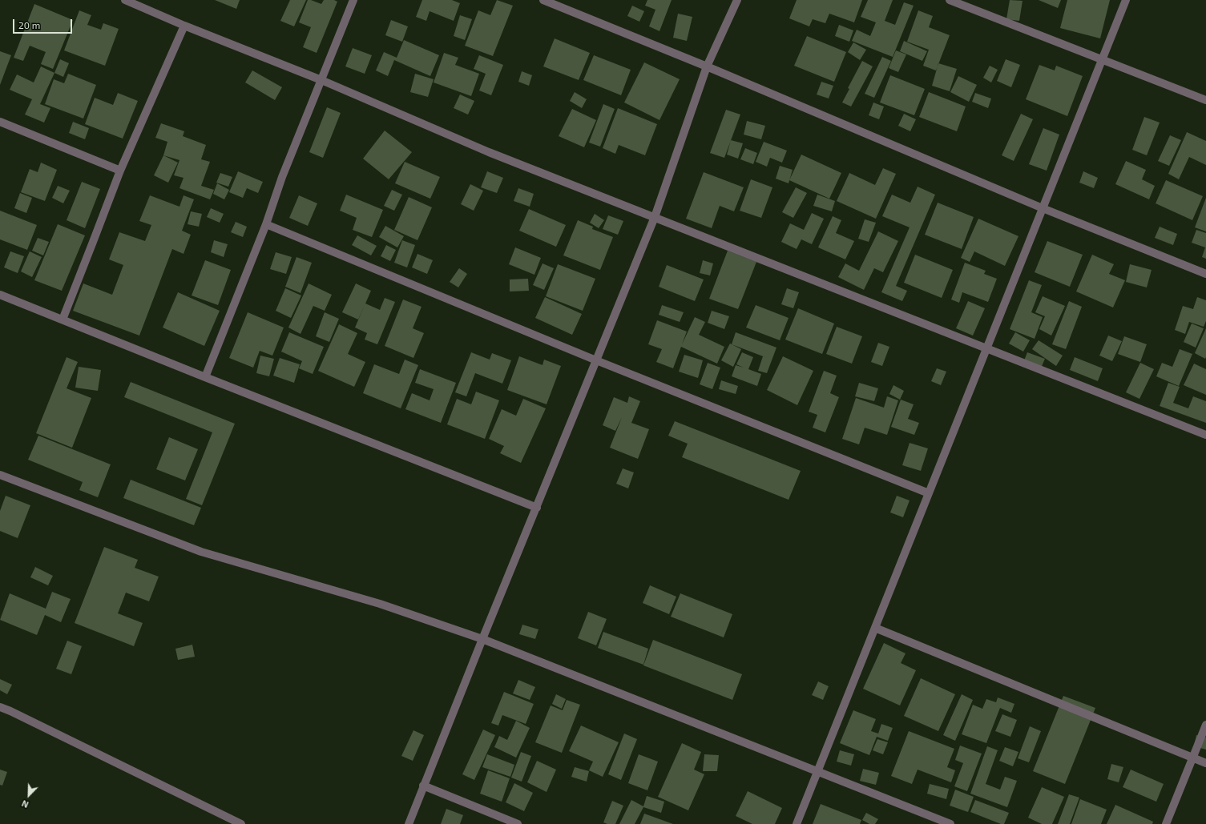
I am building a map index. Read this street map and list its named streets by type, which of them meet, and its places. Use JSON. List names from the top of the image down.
{
  "scale_bar": "20 m",
  "north": "bottom left"
}
